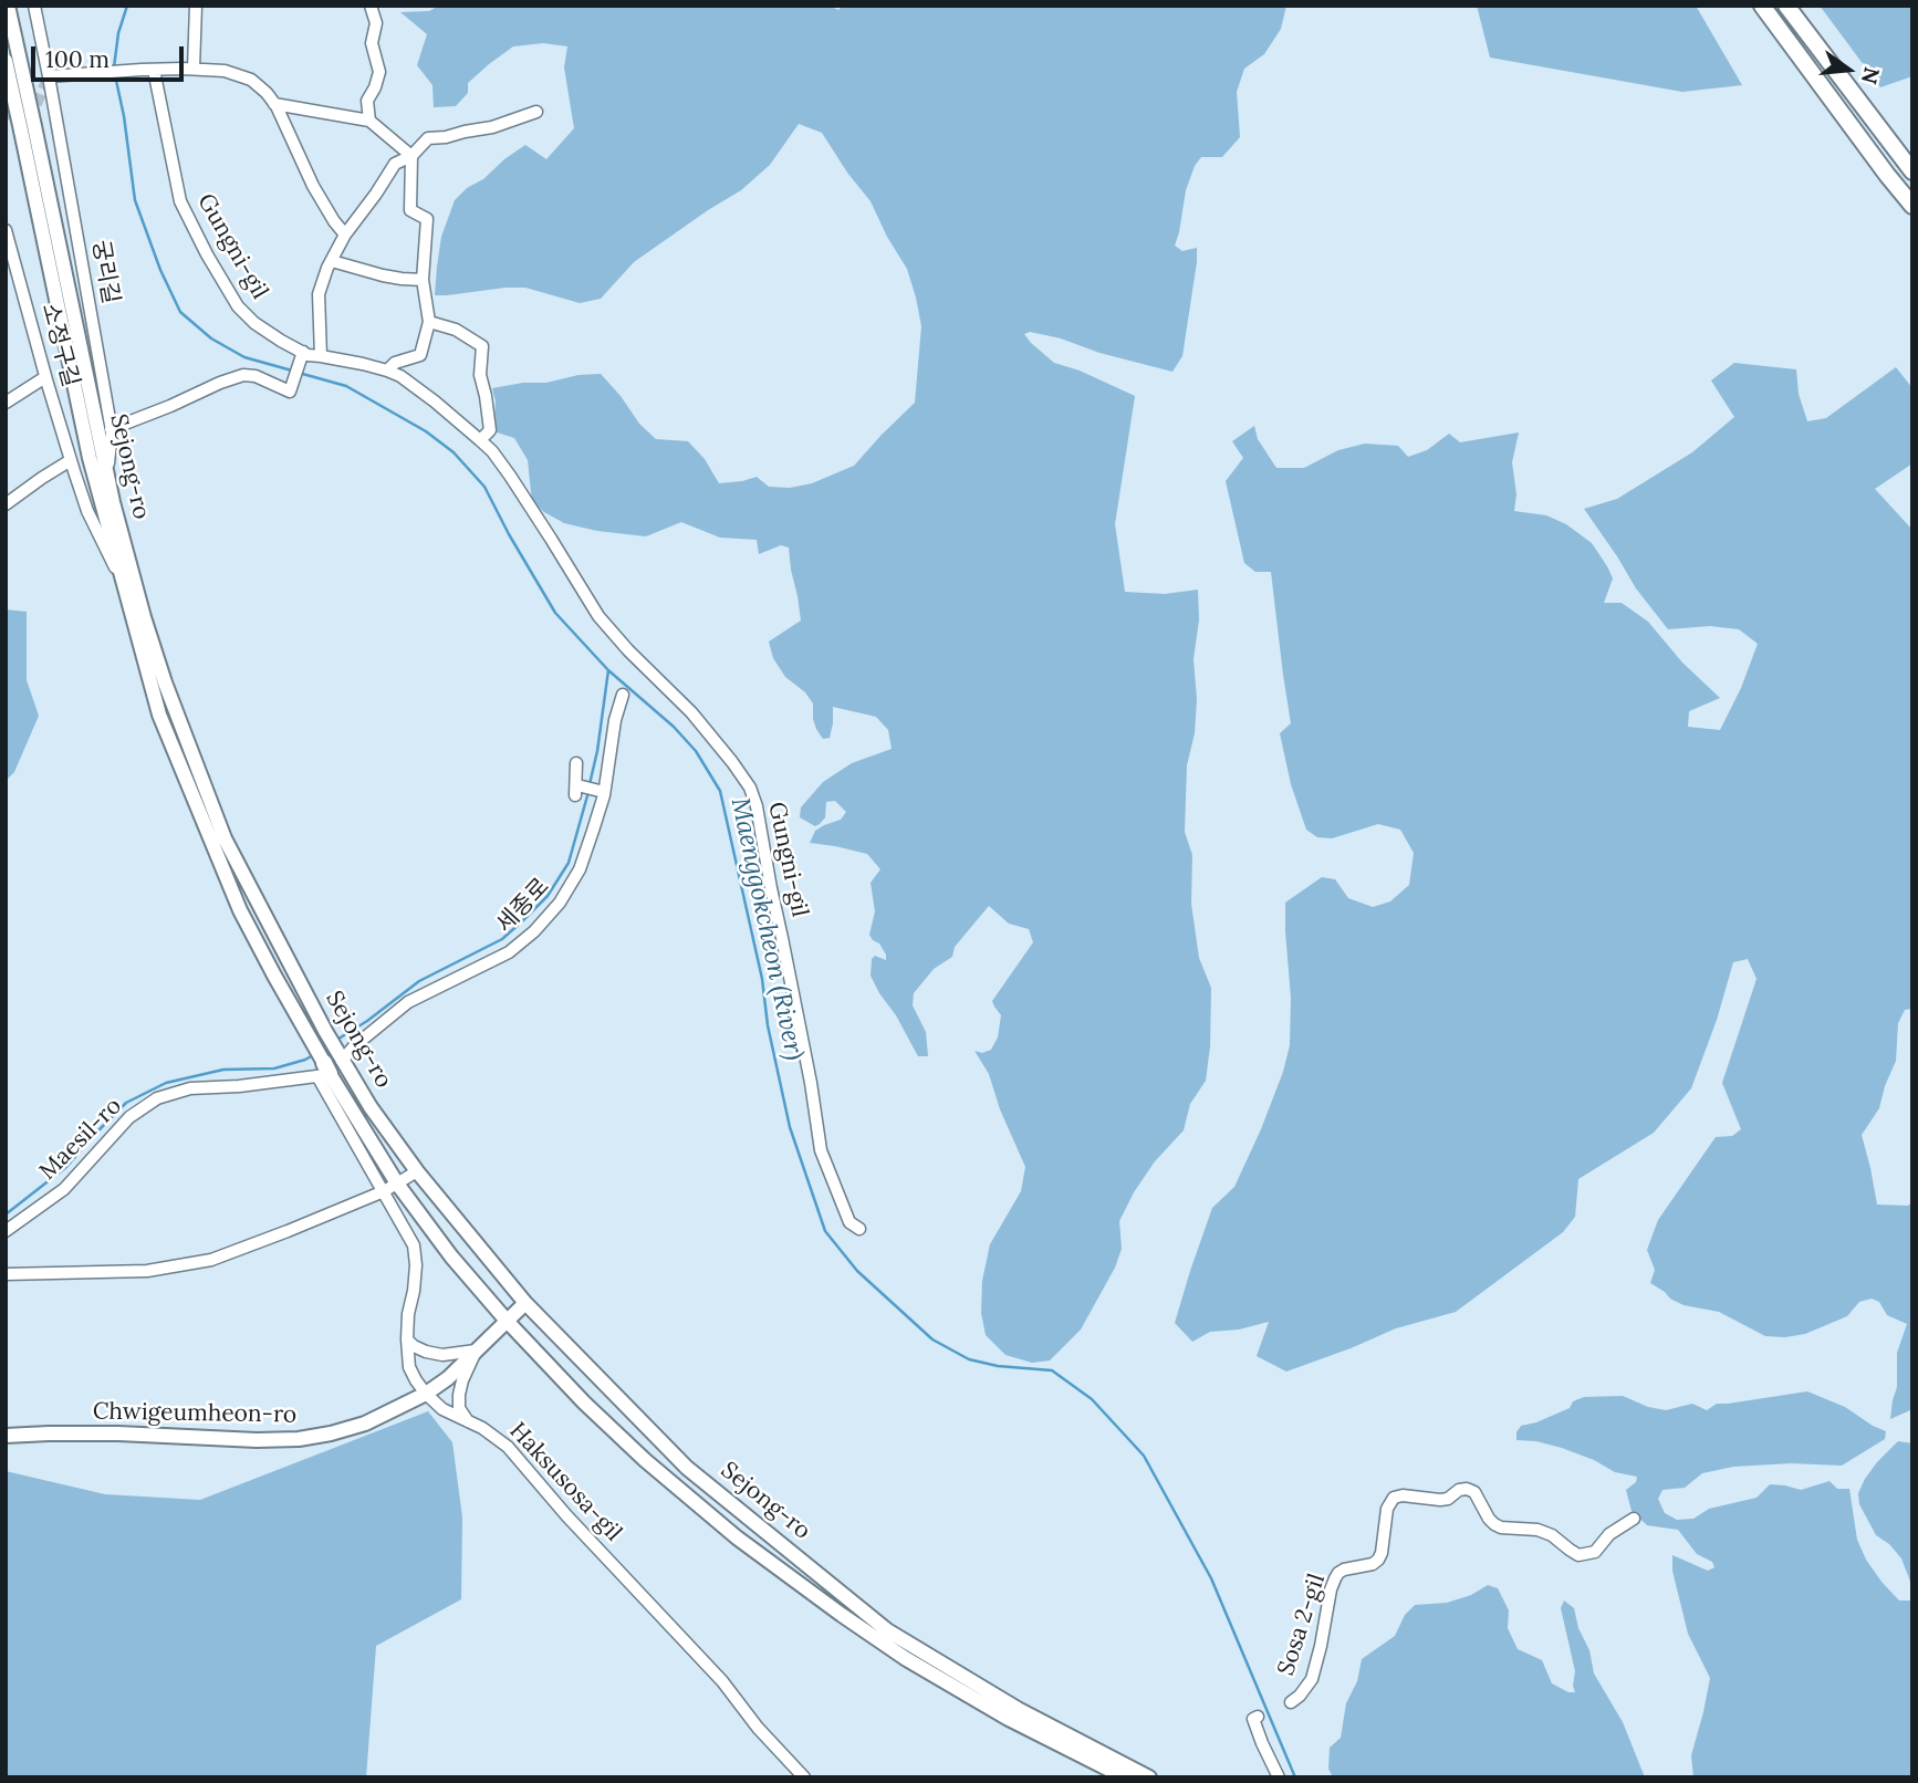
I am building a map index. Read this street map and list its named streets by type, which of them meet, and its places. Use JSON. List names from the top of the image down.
{
  "streets": {
    "main road": ["Sejong-ro", "Chwigeumheon-ro"],
    "street": [
      "Gungni-gil",
      "궁리길",
      "소정구길",
      "세종로",
      "Maesil-ro",
      "Haksusosa-gil",
      "Sosa 2-gil"
    ]
  },
  "crossings": [
    ["궁리길", "Sejong-ro"],
    ["소정구길", "Sejong-ro"],
    ["Sejong-ro", "세종로"],
    ["Sejong-ro", "Maesil-ro"],
    ["Sejong-ro", "Chwigeumheon-ro"],
    ["Sejong-ro", "Haksusosa-gil"],
    ["Maesil-ro", "Haksusosa-gil"],
    ["Chwigeumheon-ro", "Haksusosa-gil"]
  ],
  "water": ["Maenggokcheon (River)"],
  "scale_bar": "100 m",
  "north": "right"
}
